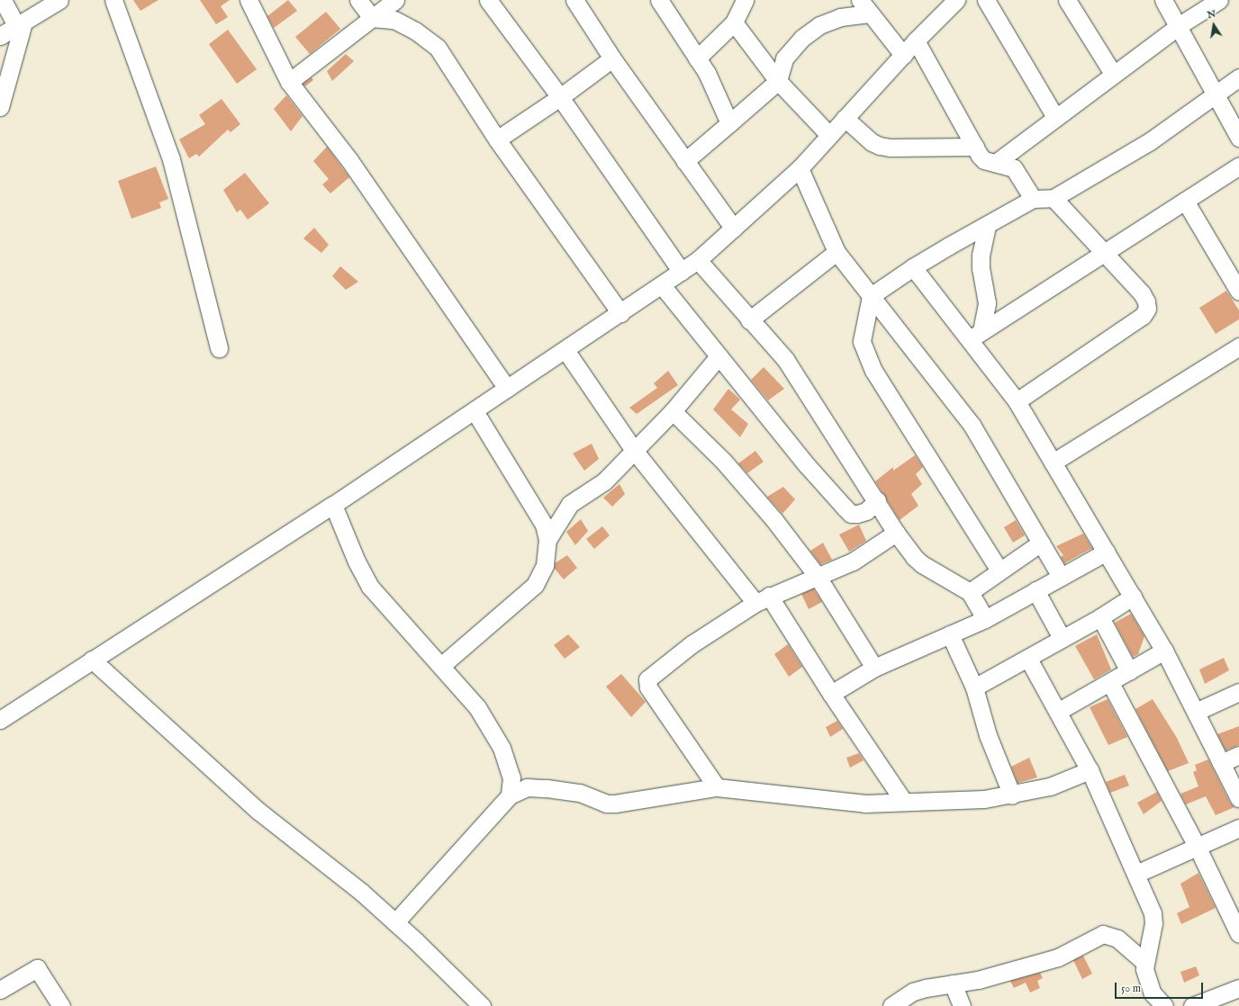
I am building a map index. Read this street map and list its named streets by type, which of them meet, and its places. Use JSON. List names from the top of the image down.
{
  "scale_bar": "50 m",
  "north": "top"
}
